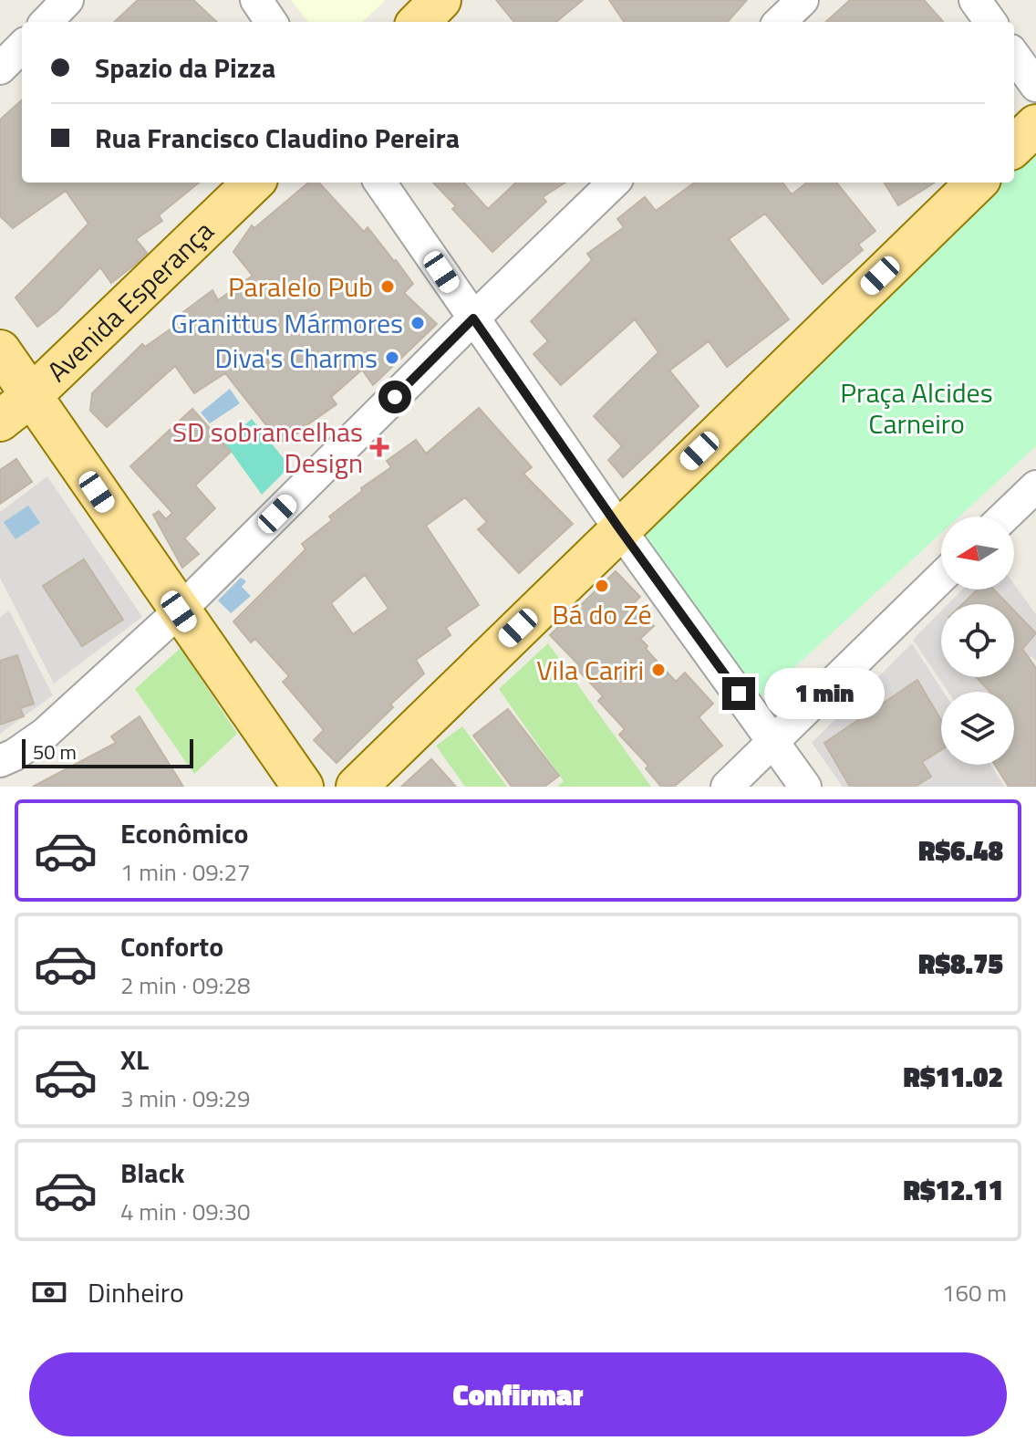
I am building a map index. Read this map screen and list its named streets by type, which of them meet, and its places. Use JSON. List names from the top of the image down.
{
  "streets": {
    "main road": ["Avenida Esperança"]
  },
  "parks": ["Praça Alcides Carneiro"],
  "places": {
    "other": [
      "Paralelo Pub",
      "Granittus Mármores",
      "Diva's Charms",
      "Bá do Zé",
      "Vila Cariri"
    ],
    "health": ["SD sobrancelhas Design"]
  },
  "scale_bar": "50 m",
  "north": "left",
  "page": {
    "banner": ["Spazio da Pizza", "Rua Francisco Claudino Pereira"],
    "bubble": "1 min",
    "scale": "50 m",
    "list": [
      {
        "name": "Econômico",
        "note": "1 min · 09:27",
        "value": "R$6.48"
      },
      {
        "name": "Conforto",
        "note": "2 min · 09:28",
        "value": "R$8.75"
      },
      {
        "name": "XL",
        "note": "3 min · 09:29",
        "value": "R$11.02"
      },
      {
        "name": "Black",
        "note": "4 min · 09:30",
        "value": "R$12.11"
      }
    ],
    "pay": ["Dinheiro", "160 m"],
    "buttons": "Confirmar"
  }
}
